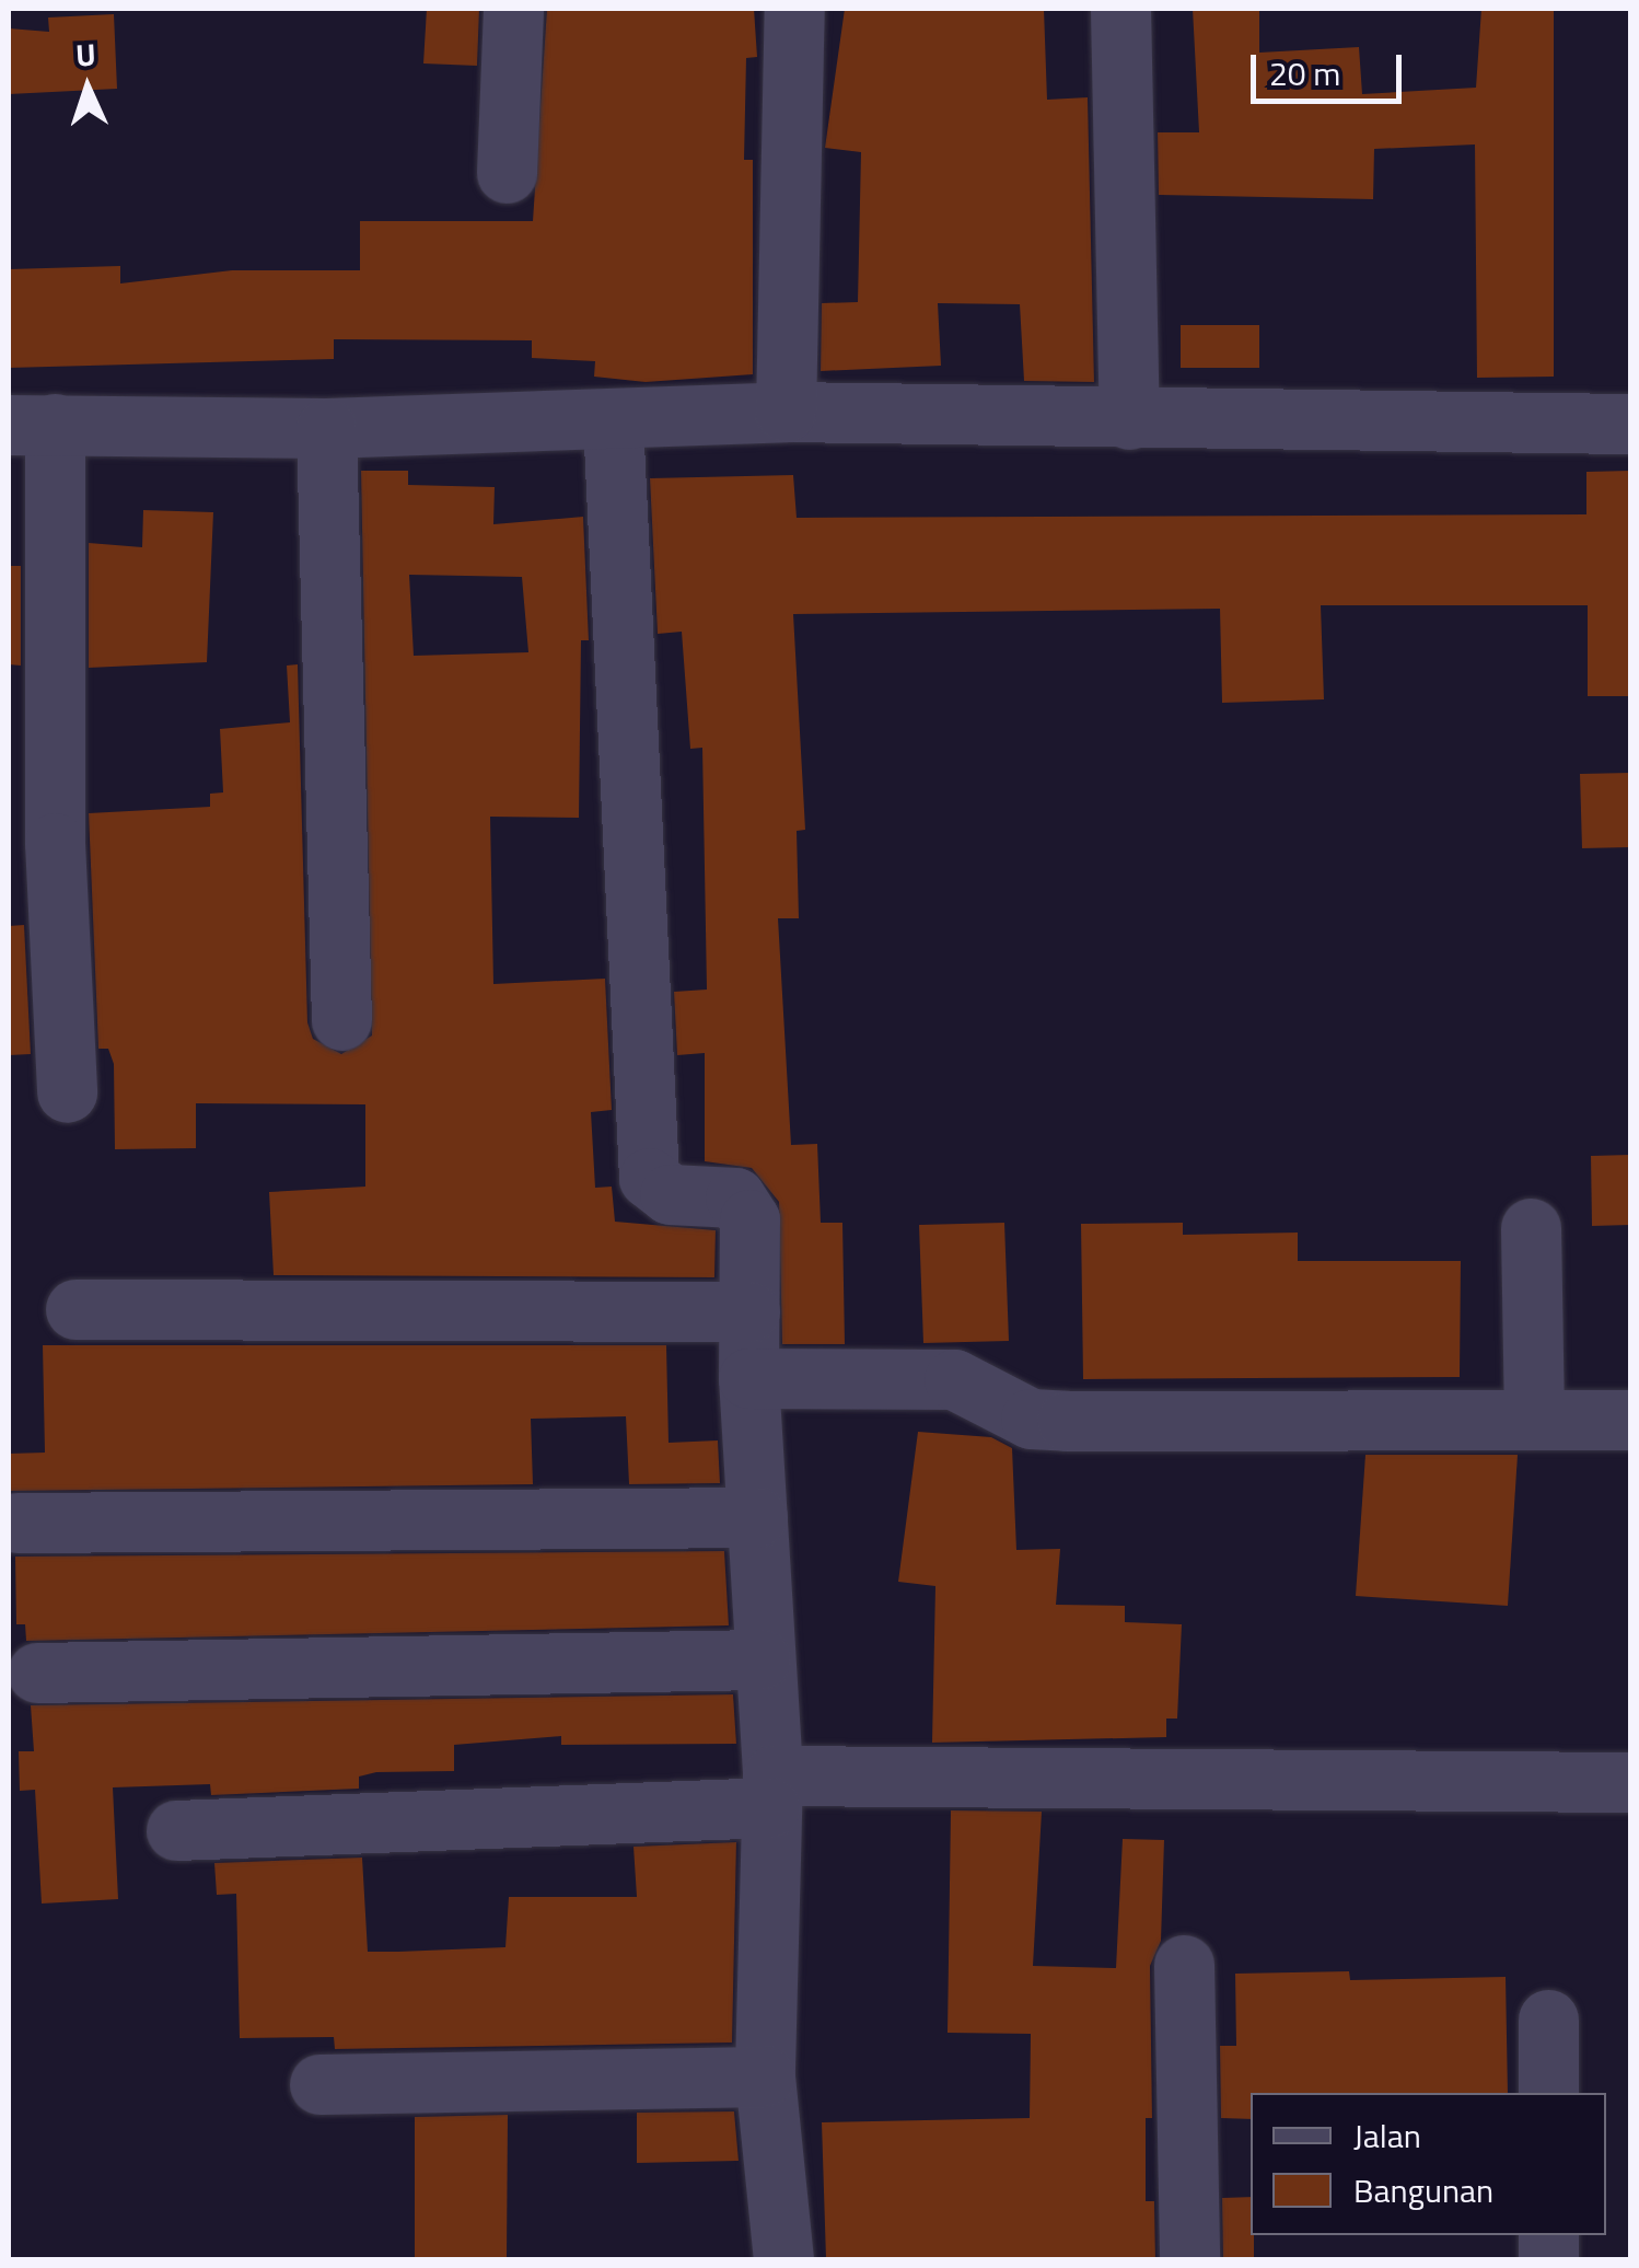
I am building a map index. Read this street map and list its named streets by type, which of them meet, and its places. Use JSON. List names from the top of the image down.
{
  "legend": ["Jalan", "Bangunan"],
  "scale_bar": "20 m",
  "north": "top"
}
